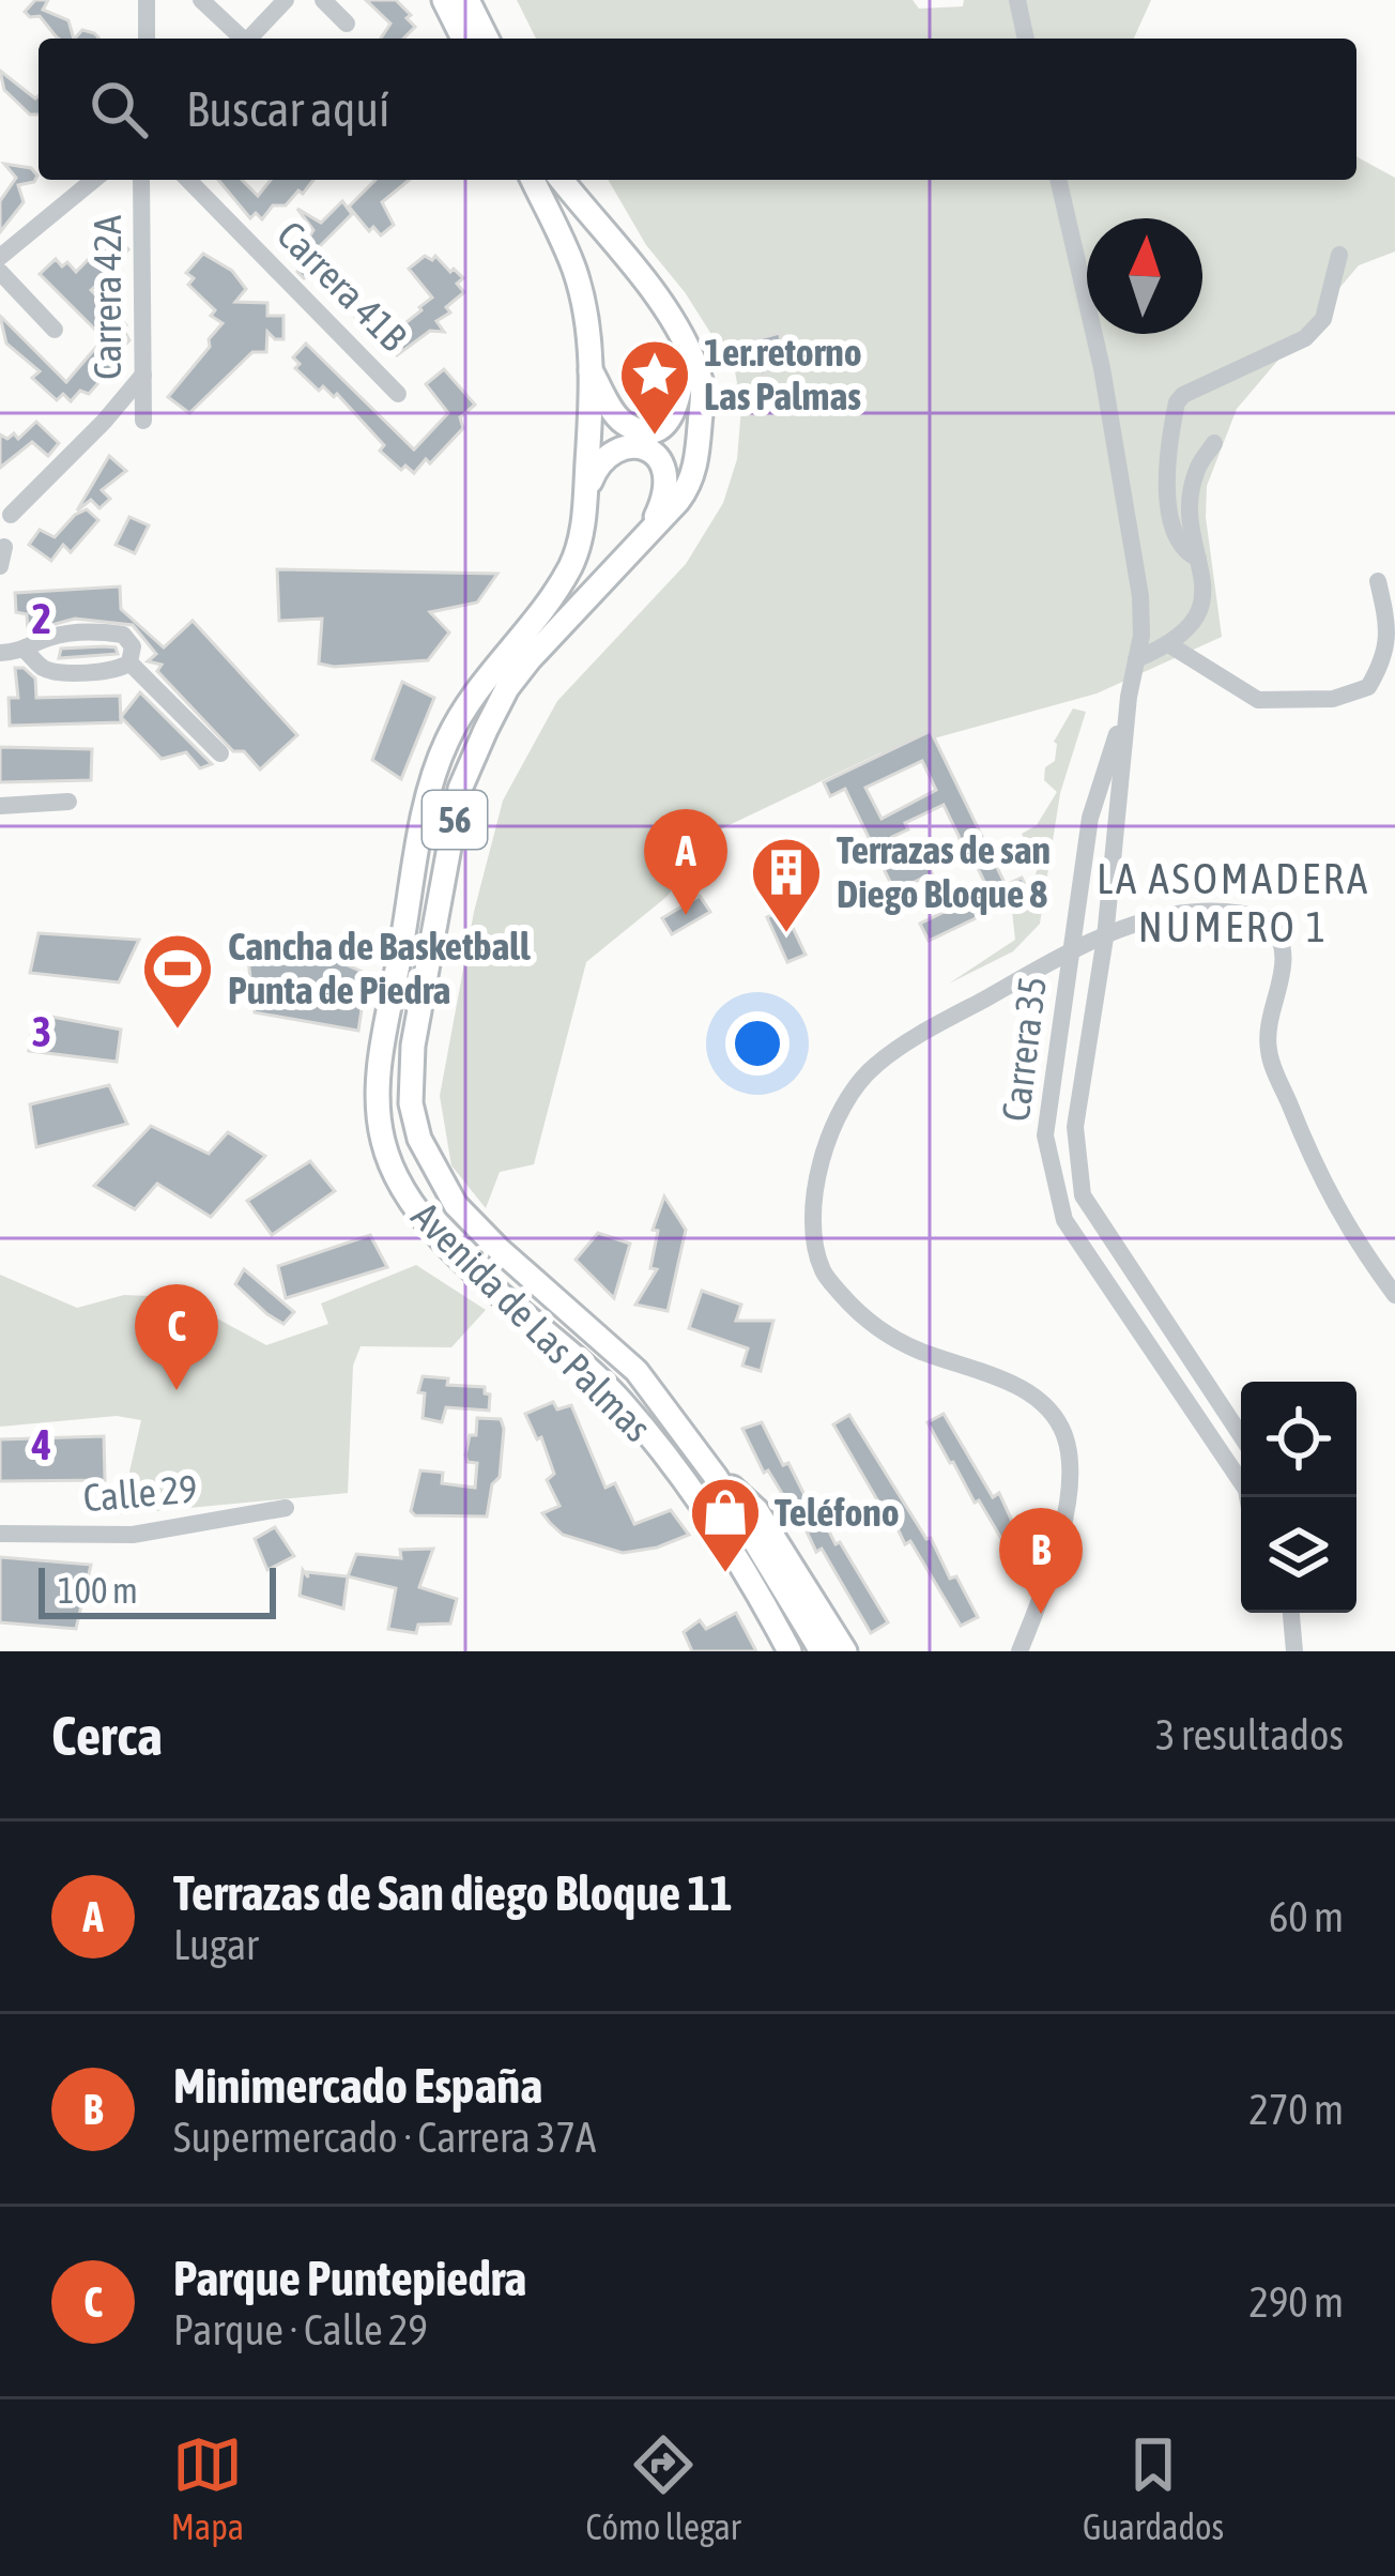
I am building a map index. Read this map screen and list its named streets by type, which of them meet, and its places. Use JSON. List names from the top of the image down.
{
  "streets": {
    "main road": ["56", "Avenida de Las Palmas"],
    "street": [
      "Carrera 41B",
      "Carrera 42A",
      "Carrera 35",
      "Calle 29"
    ]
  },
  "districts": ["LA ASOMADERA NUMERO 1"],
  "places": {
    "place": ["1er.retorno Las Palmas"],
    "building": ["Terrazas de san Diego Bloque 8"],
    "sports": ["Cancha de Basketball Punta de Piedra"],
    "shop": ["Teléfono"]
  },
  "scale_bar": "100 m",
  "north": "top",
  "page": {
    "search": "Buscar aquí",
    "pins": ["A", "C", "B"],
    "scale": "100 m",
    "heading": ["Cerca", "3 resultados"],
    "list": [
      {
        "mark": "A",
        "name": "Terrazas de San diego Bloque 11",
        "note": "Lugar",
        "value": "60 m"
      },
      {
        "mark": "B",
        "name": "Minimercado España",
        "note": "Supermercado · Carrera 37A",
        "value": "270 m"
      },
      {
        "mark": "C",
        "name": "Parque Puntepiedra",
        "note": "Parque · Calle 29",
        "value": "290 m"
      }
    ],
    "nav": ["Mapa", "Cómo llegar", "Guardados"]
  },
  "grid": {
    "rows": ["2", "3", "4"]
  }
}
